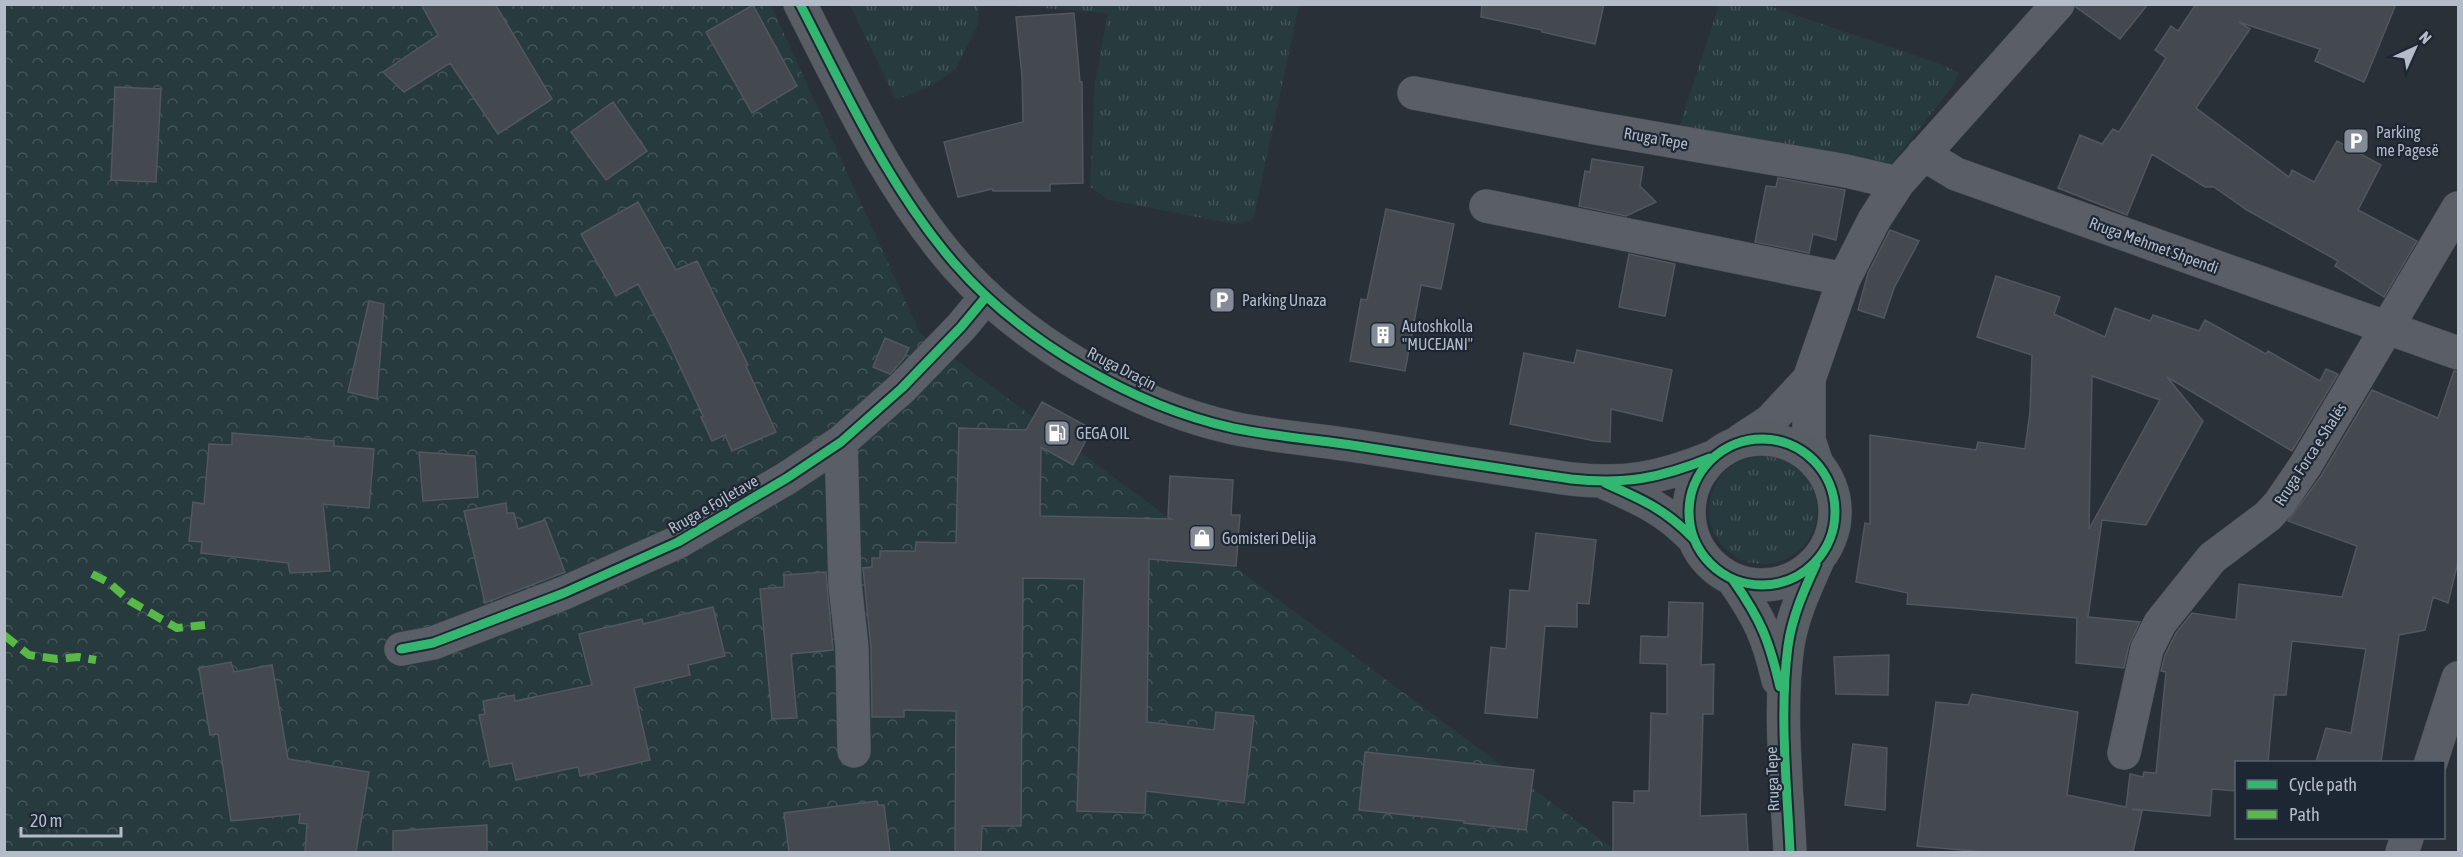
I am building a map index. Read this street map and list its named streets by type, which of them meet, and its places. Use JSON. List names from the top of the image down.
{
  "streets": {
    "main road": ["Rruga Tepe", "Rruga Draçin"],
    "street": ["Rruga Mehmet Shpendi", "Rruga Forca e Shalës", "Rruga e Fojletave"]
  },
  "crossings": [
    ["Rruga Tepe", "Rruga Mehmet Shpendi"],
    ["Rruga Tepe", "Rruga Draçin"],
    ["Rruga Mehmet Shpendi", "Rruga Forca e Shalës"],
    ["Rruga Draçin", "Rruga e Fojletave"]
  ],
  "places": {
    "parking": ["Parking me Pagesë", "Parking Unaza"],
    "building": ["Autoshkolla \"MUCEJANI\""],
    "fuel station": ["GEGA OIL"],
    "shop": ["Gomisteri Delija"]
  },
  "legend": ["Cycle path", "Path"],
  "scale_bar": "20 m",
  "north": "top right"
}
